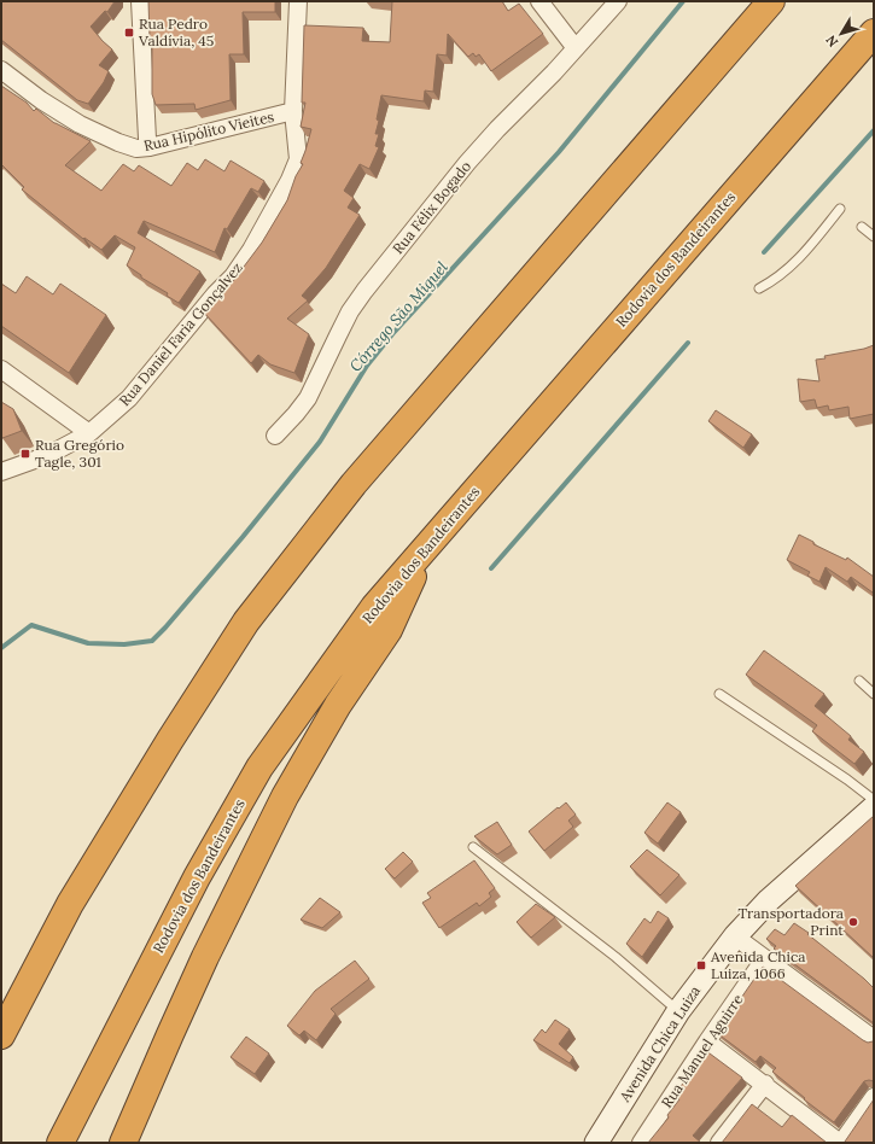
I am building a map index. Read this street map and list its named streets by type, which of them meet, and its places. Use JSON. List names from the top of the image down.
{
  "streets": {
    "highway": ["Rodovia dos Bandeirantes"],
    "main road": ["Avenida Chica Luiza"],
    "street": [
      "Rua Hipólito Vieites",
      "Rua Félix Bogado",
      "Rua Daniel Faria Gonçalvez",
      "Rua Manuel Aguirre"
    ]
  },
  "crossings": [
    ["Rua Hipólito Vieites", "Rua Daniel Faria Gonçalvez"]
  ],
  "water": ["Córrego São Miguel"],
  "places": {
    "transit": ["Rua Pedro Valdívia, 45", "Rua Gregório Tagle, 301", "Avenida Chica Luiza, 1066"],
    "other": ["Transportadora Print"]
  },
  "north": "bottom left"
}
